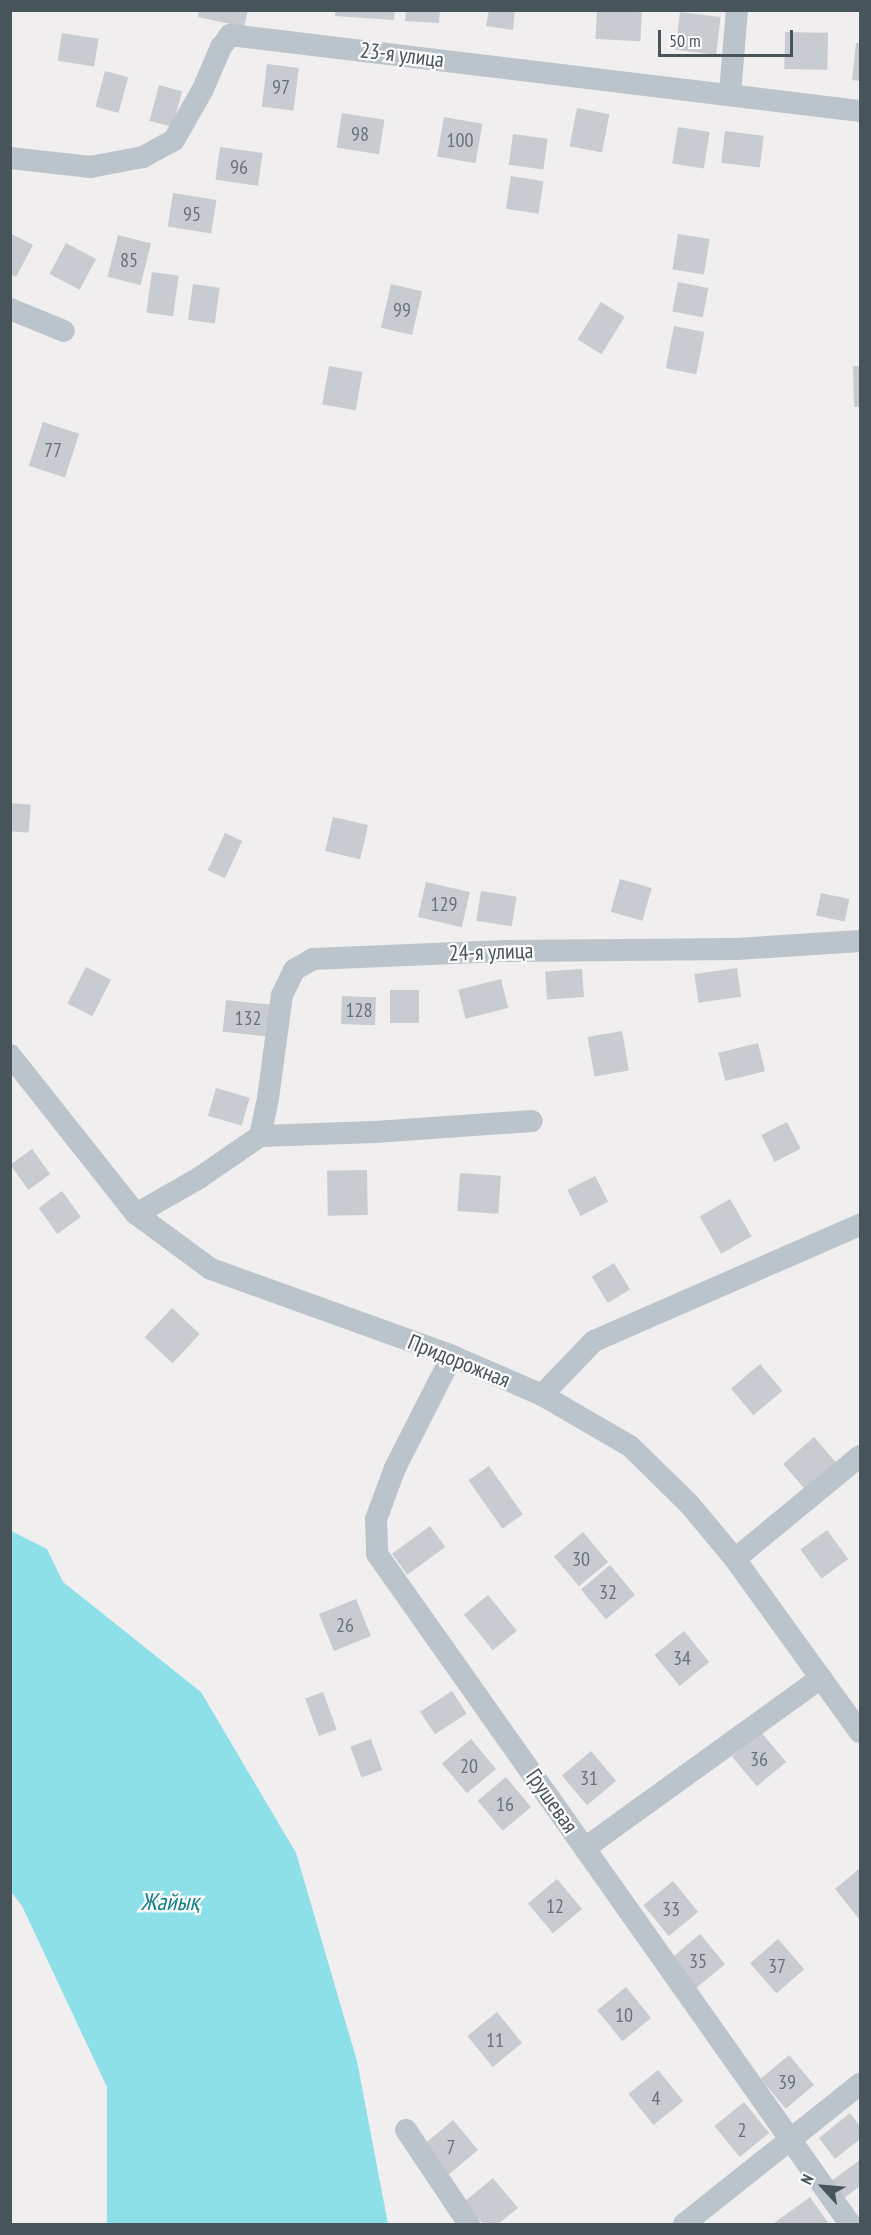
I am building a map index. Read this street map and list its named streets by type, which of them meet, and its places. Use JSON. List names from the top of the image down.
{
  "streets": {
    "street": [
      "23-я улица",
      "24-я улица",
      "Придорожная",
      "Грушевая"
    ]
  },
  "crossings": [
    ["Придорожная", "Грушевая"]
  ],
  "water": ["Жайық"],
  "house_numbers": [
    "97",
    "98",
    "100",
    "96",
    "95",
    "85",
    "99",
    "77",
    "129",
    "128",
    "132",
    "30",
    "32",
    "26",
    "34",
    "36",
    "20",
    "31",
    "16",
    "12",
    "33",
    "35",
    "37",
    "10",
    "11",
    "39",
    "4",
    "2",
    "7"
  ],
  "scale_bar": "50 m",
  "north": "top left"
}
